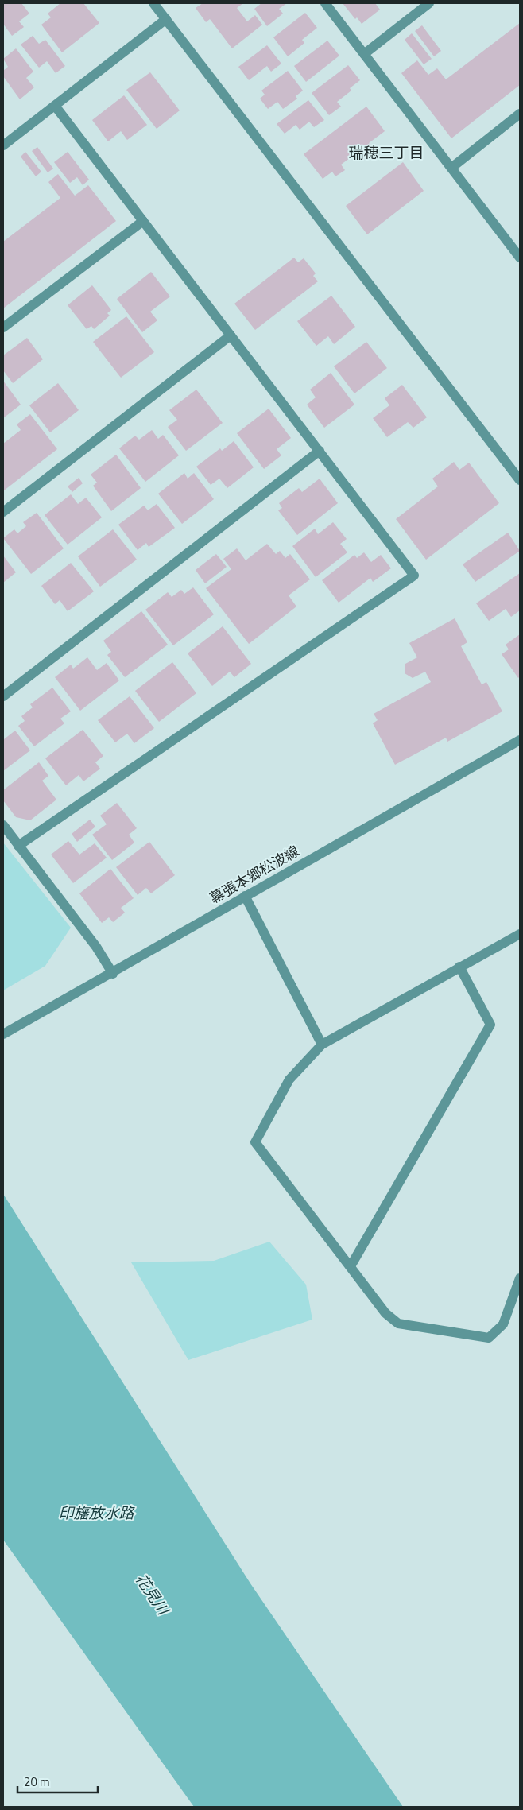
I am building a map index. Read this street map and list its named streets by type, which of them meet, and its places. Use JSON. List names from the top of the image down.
{
  "streets": {
    "street": ["幕張本郷松波線"]
  },
  "districts": ["瑞穂三丁目"],
  "water": ["印旛放水路", "花見川"],
  "scale_bar": "20 m"
}
